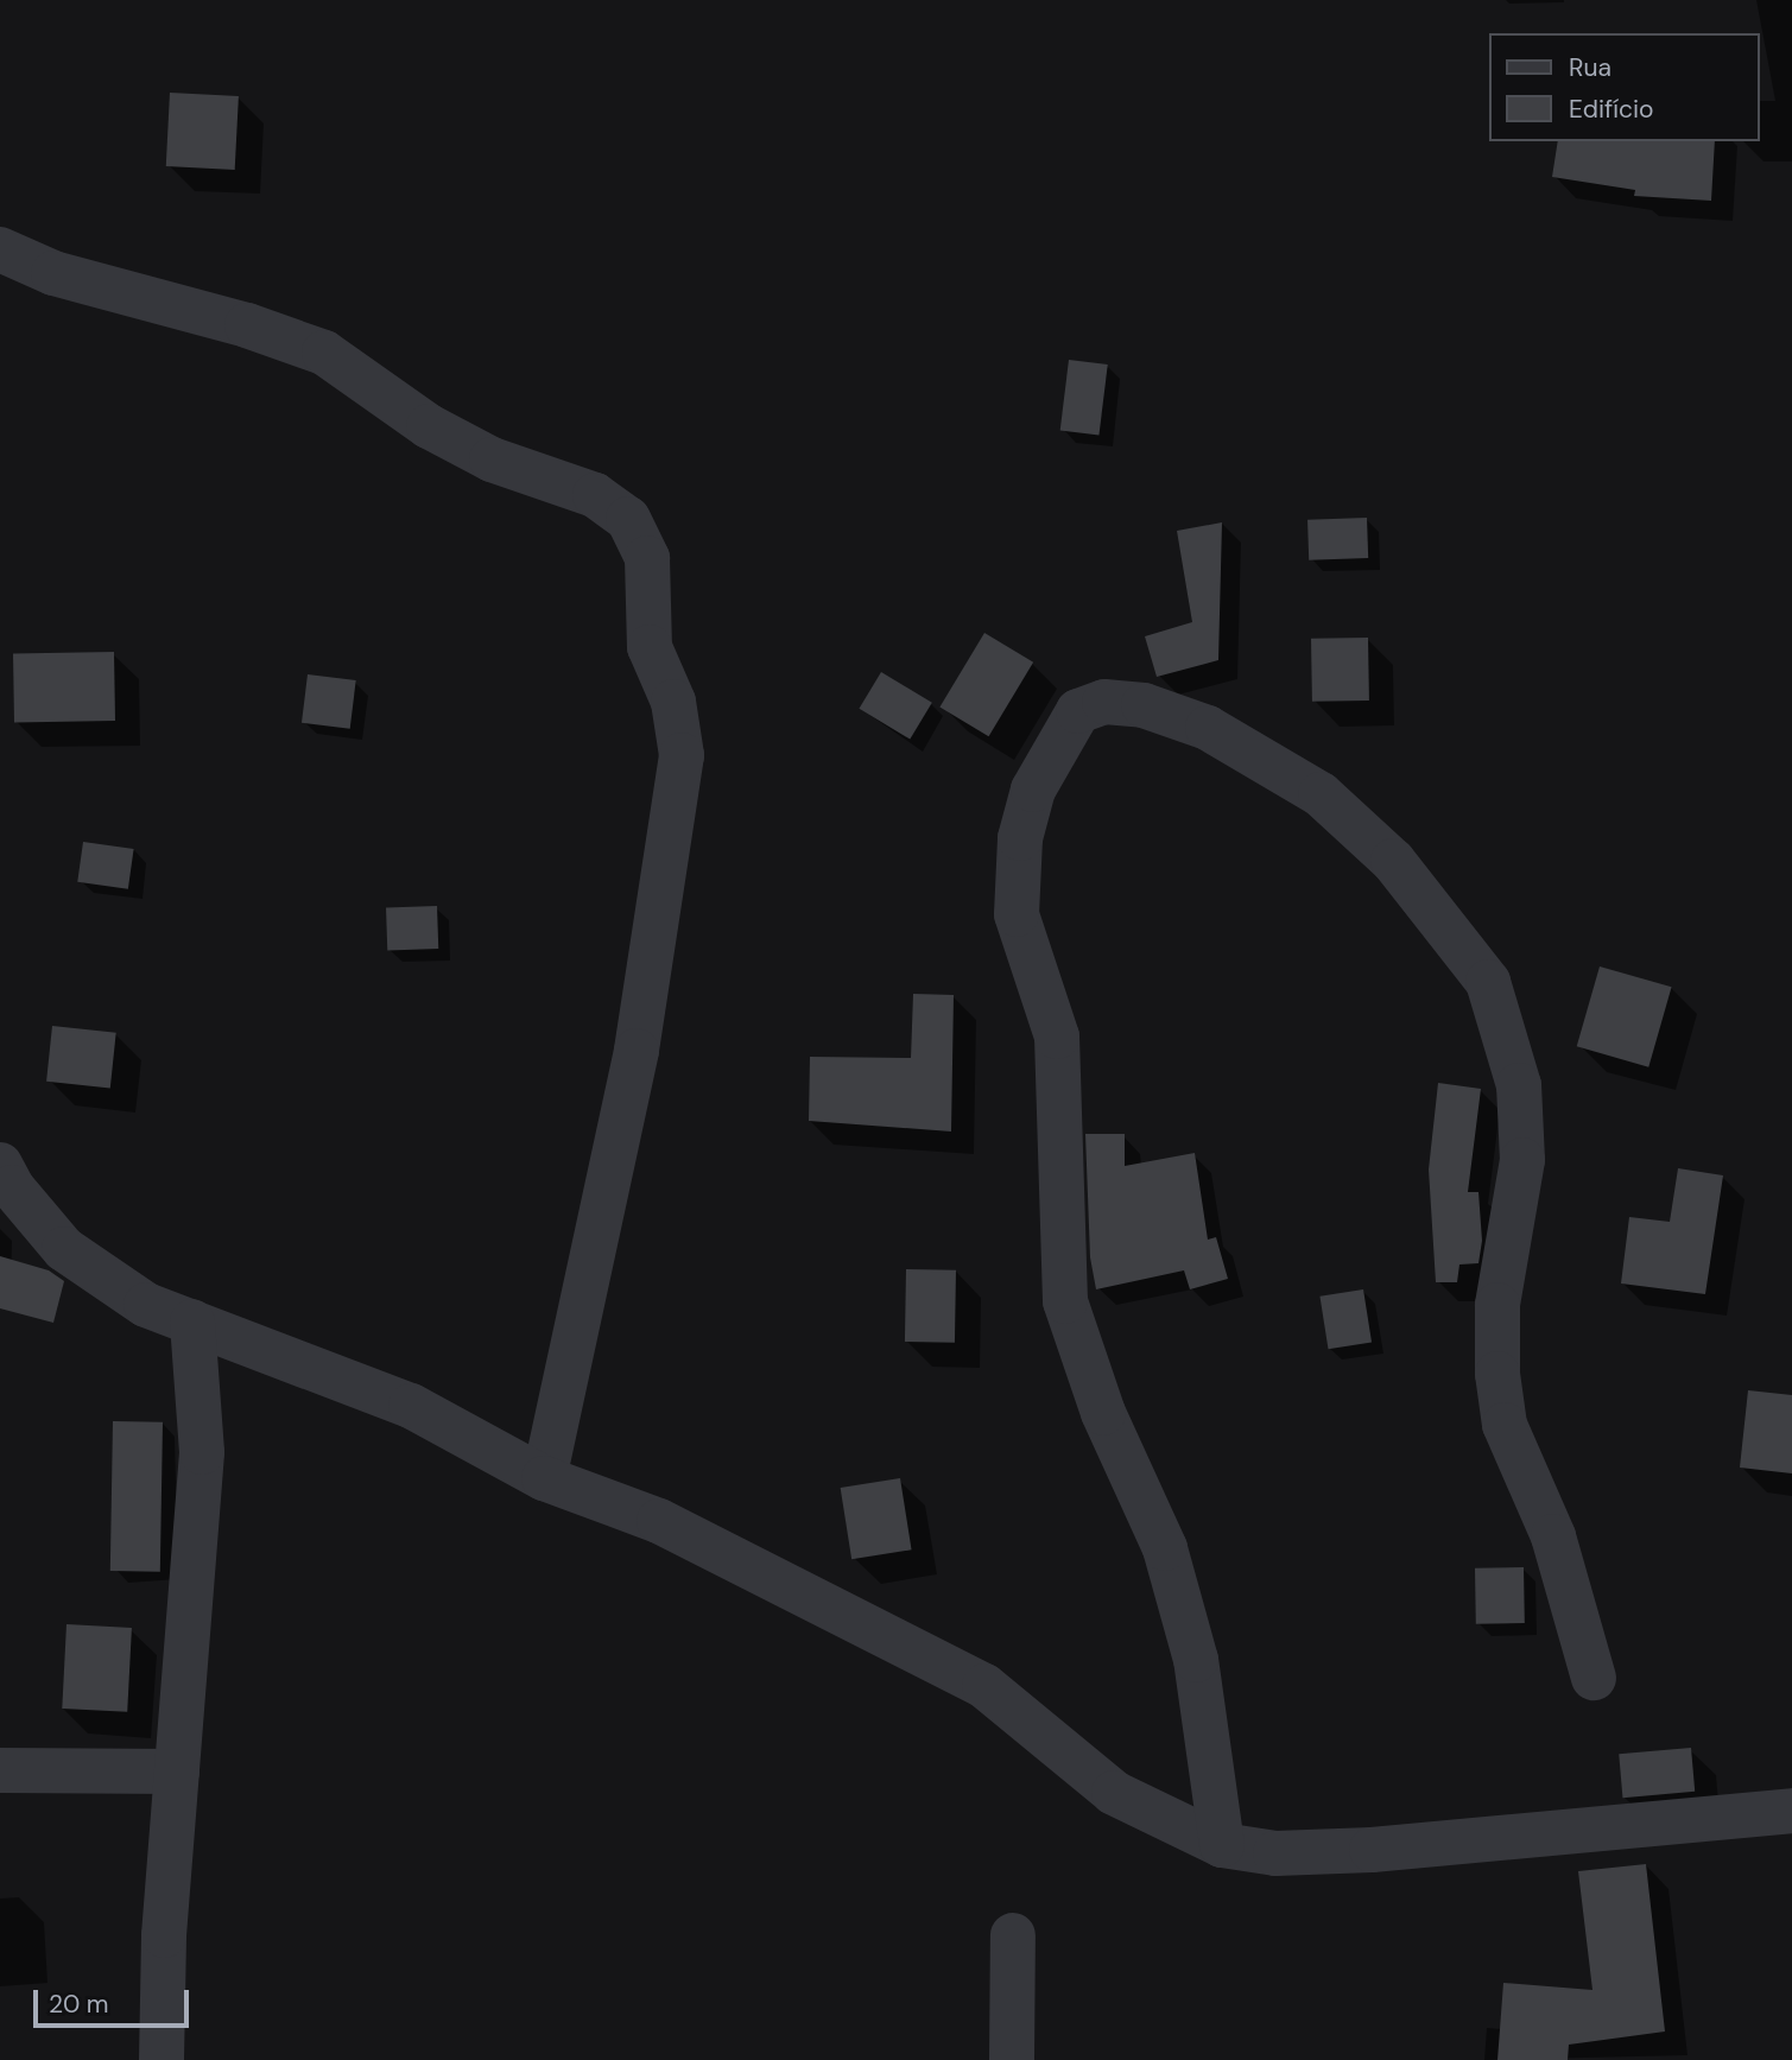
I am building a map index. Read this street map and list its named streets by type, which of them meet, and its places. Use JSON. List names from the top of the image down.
{
  "legend": ["Rua", "Edifício"],
  "scale_bar": "20 m"
}
